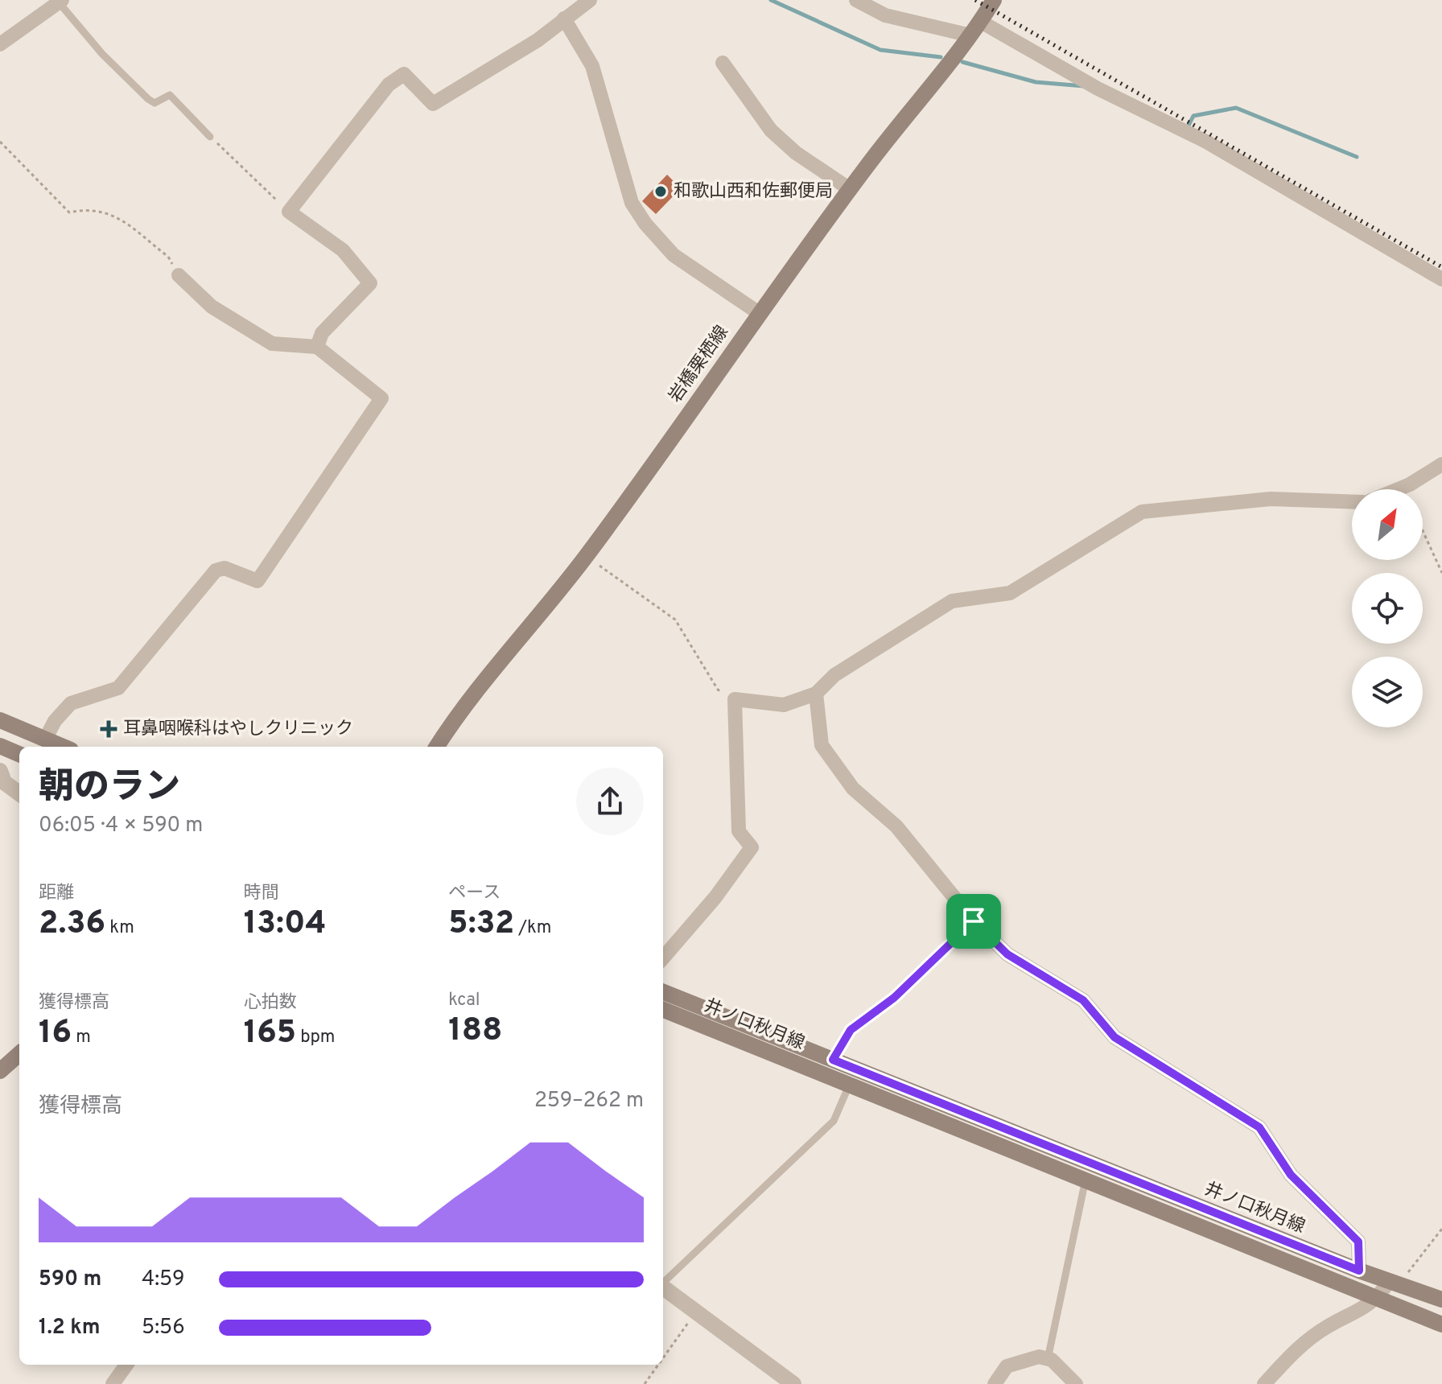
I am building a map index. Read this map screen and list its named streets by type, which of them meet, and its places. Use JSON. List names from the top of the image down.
{
  "streets": {
    "main road": ["岩橋栗栖線", "井ノ口秋月線"]
  },
  "places": {
    "other": ["和歌山西和佐郵便局"],
    "health": ["耳鼻咽喉科はやしクリニック"]
  },
  "north": "top right",
  "page": {
    "heading": ["朝のラン", "06:05 · 4 × 590 m"],
    "stats": [
      ["距離", "2.36 km"],
      ["時間", "13:04"],
      ["ペース", "5:32 /km"],
      ["獲得標高", "16 m"],
      ["心拍数", "165 bpm"],
      ["kcal", "188"]
    ],
    "chart": ["獲得標高", "259–262 m"],
    "list": [
      {
        "name": "590 m",
        "note": "4:59"
      },
      {
        "name": "1.2 km",
        "note": "5:56"
      }
    ]
  }
}
